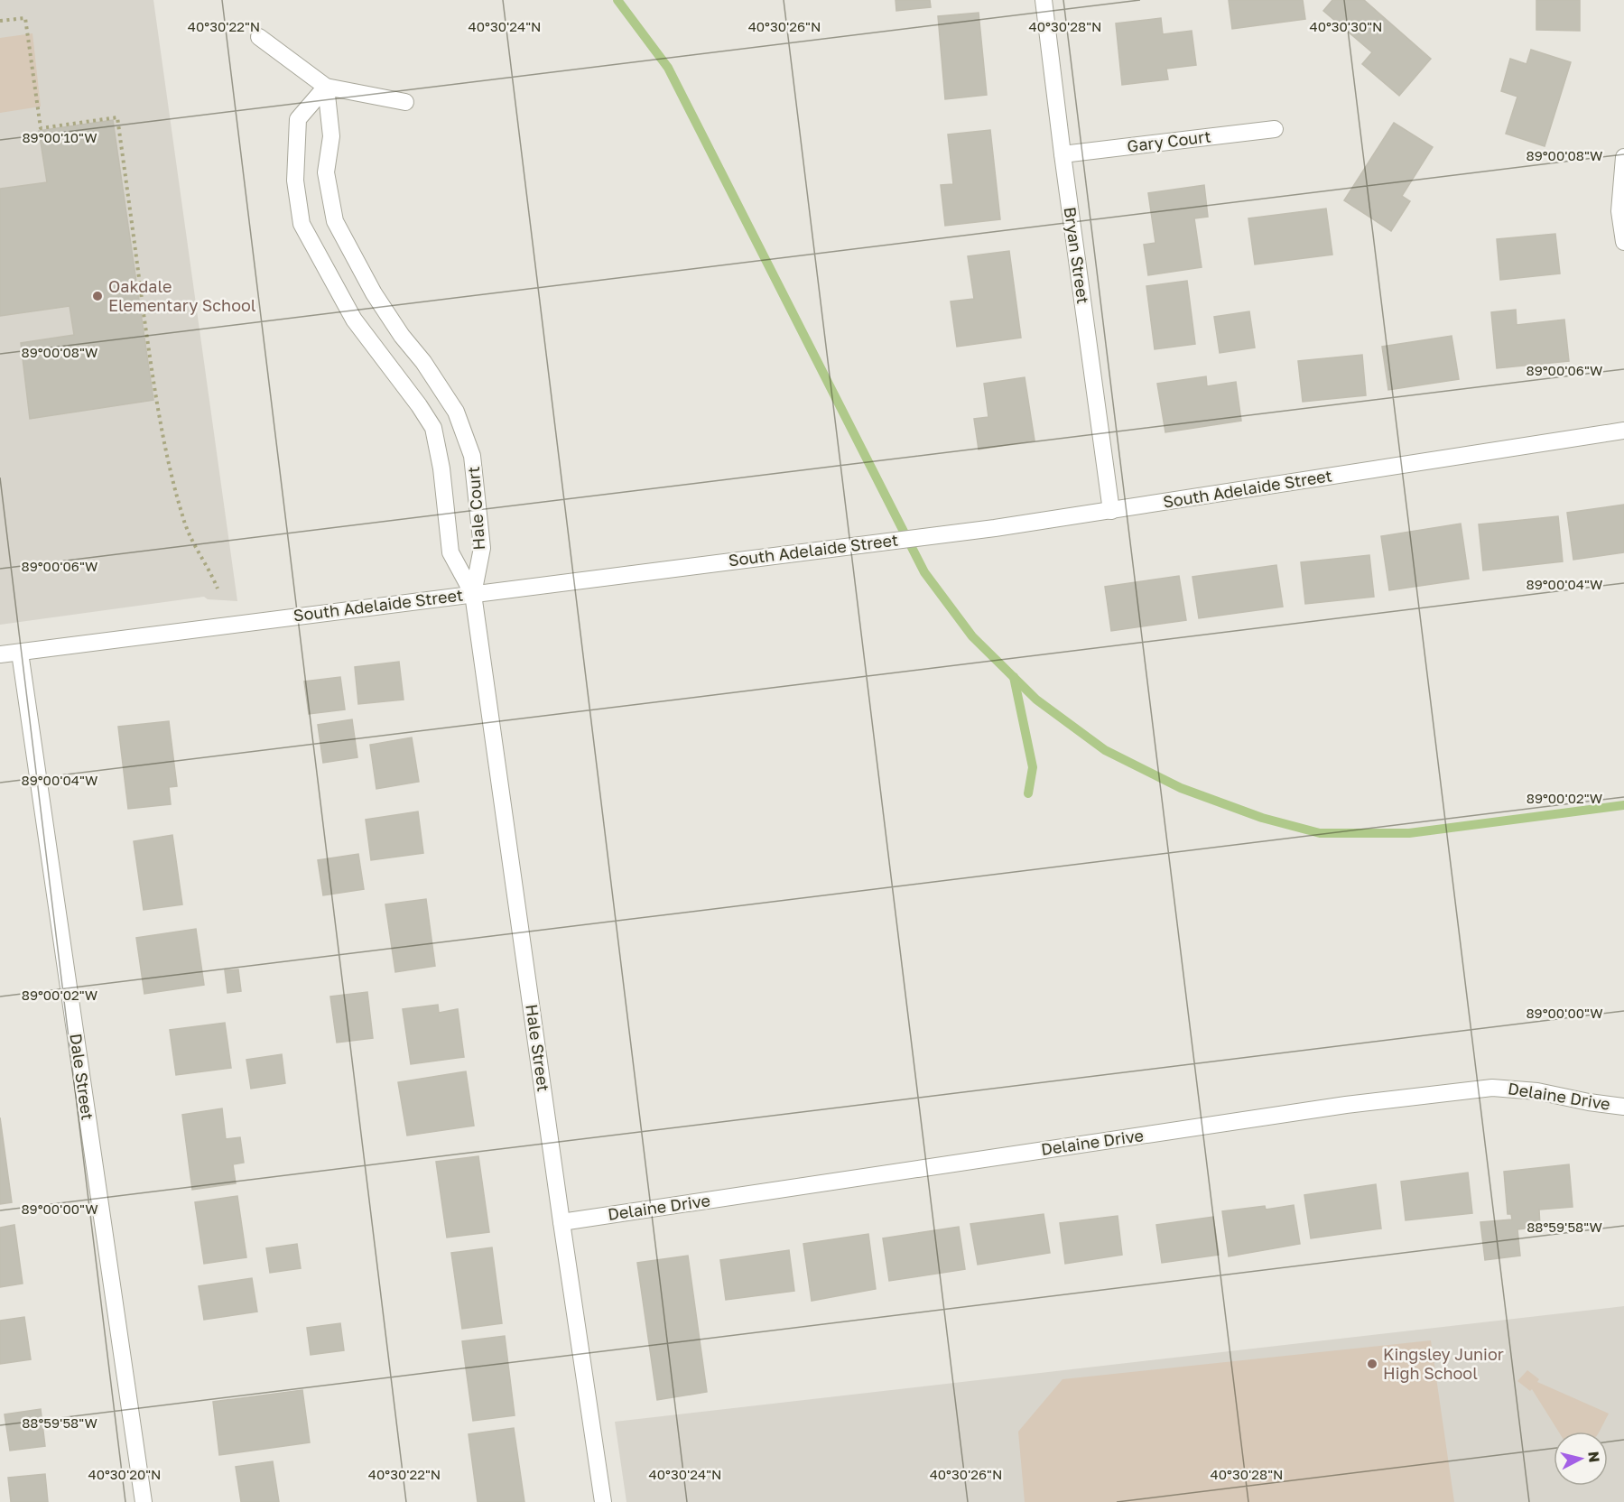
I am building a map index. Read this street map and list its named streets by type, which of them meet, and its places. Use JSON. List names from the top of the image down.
{
  "streets": {
    "street": [
      "Gary Court",
      "Bryan Street",
      "South Adelaide Street",
      "Hale Court",
      "Hale Street",
      "Dale Street",
      "Delaine Drive"
    ]
  },
  "crossings": [
    ["Gary Court", "Bryan Street"],
    ["Bryan Street", "South Adelaide Street"],
    ["South Adelaide Street", "Hale Court"],
    ["South Adelaide Street", "Hale Street"],
    ["South Adelaide Street", "Dale Street"],
    ["Hale Court", "Hale Street"],
    ["Hale Street", "Delaine Drive"]
  ],
  "places": ["Oakdale Elementary School", "Kingsley Junior High School"],
  "north": "right",
  "coordinates": [
    "40°30'22\"N",
    "40°30'24\"N",
    "40°30'26\"N",
    "40°30'28\"N",
    "40°30'30\"N",
    "89°00'10\"W",
    "89°00'08\"W",
    "89°00'06\"W",
    "89°00'04\"W",
    "89°00'02\"W",
    "89°00'00\"W",
    "88°59'58\"W",
    "40°30'20\"N"
  ]
}
